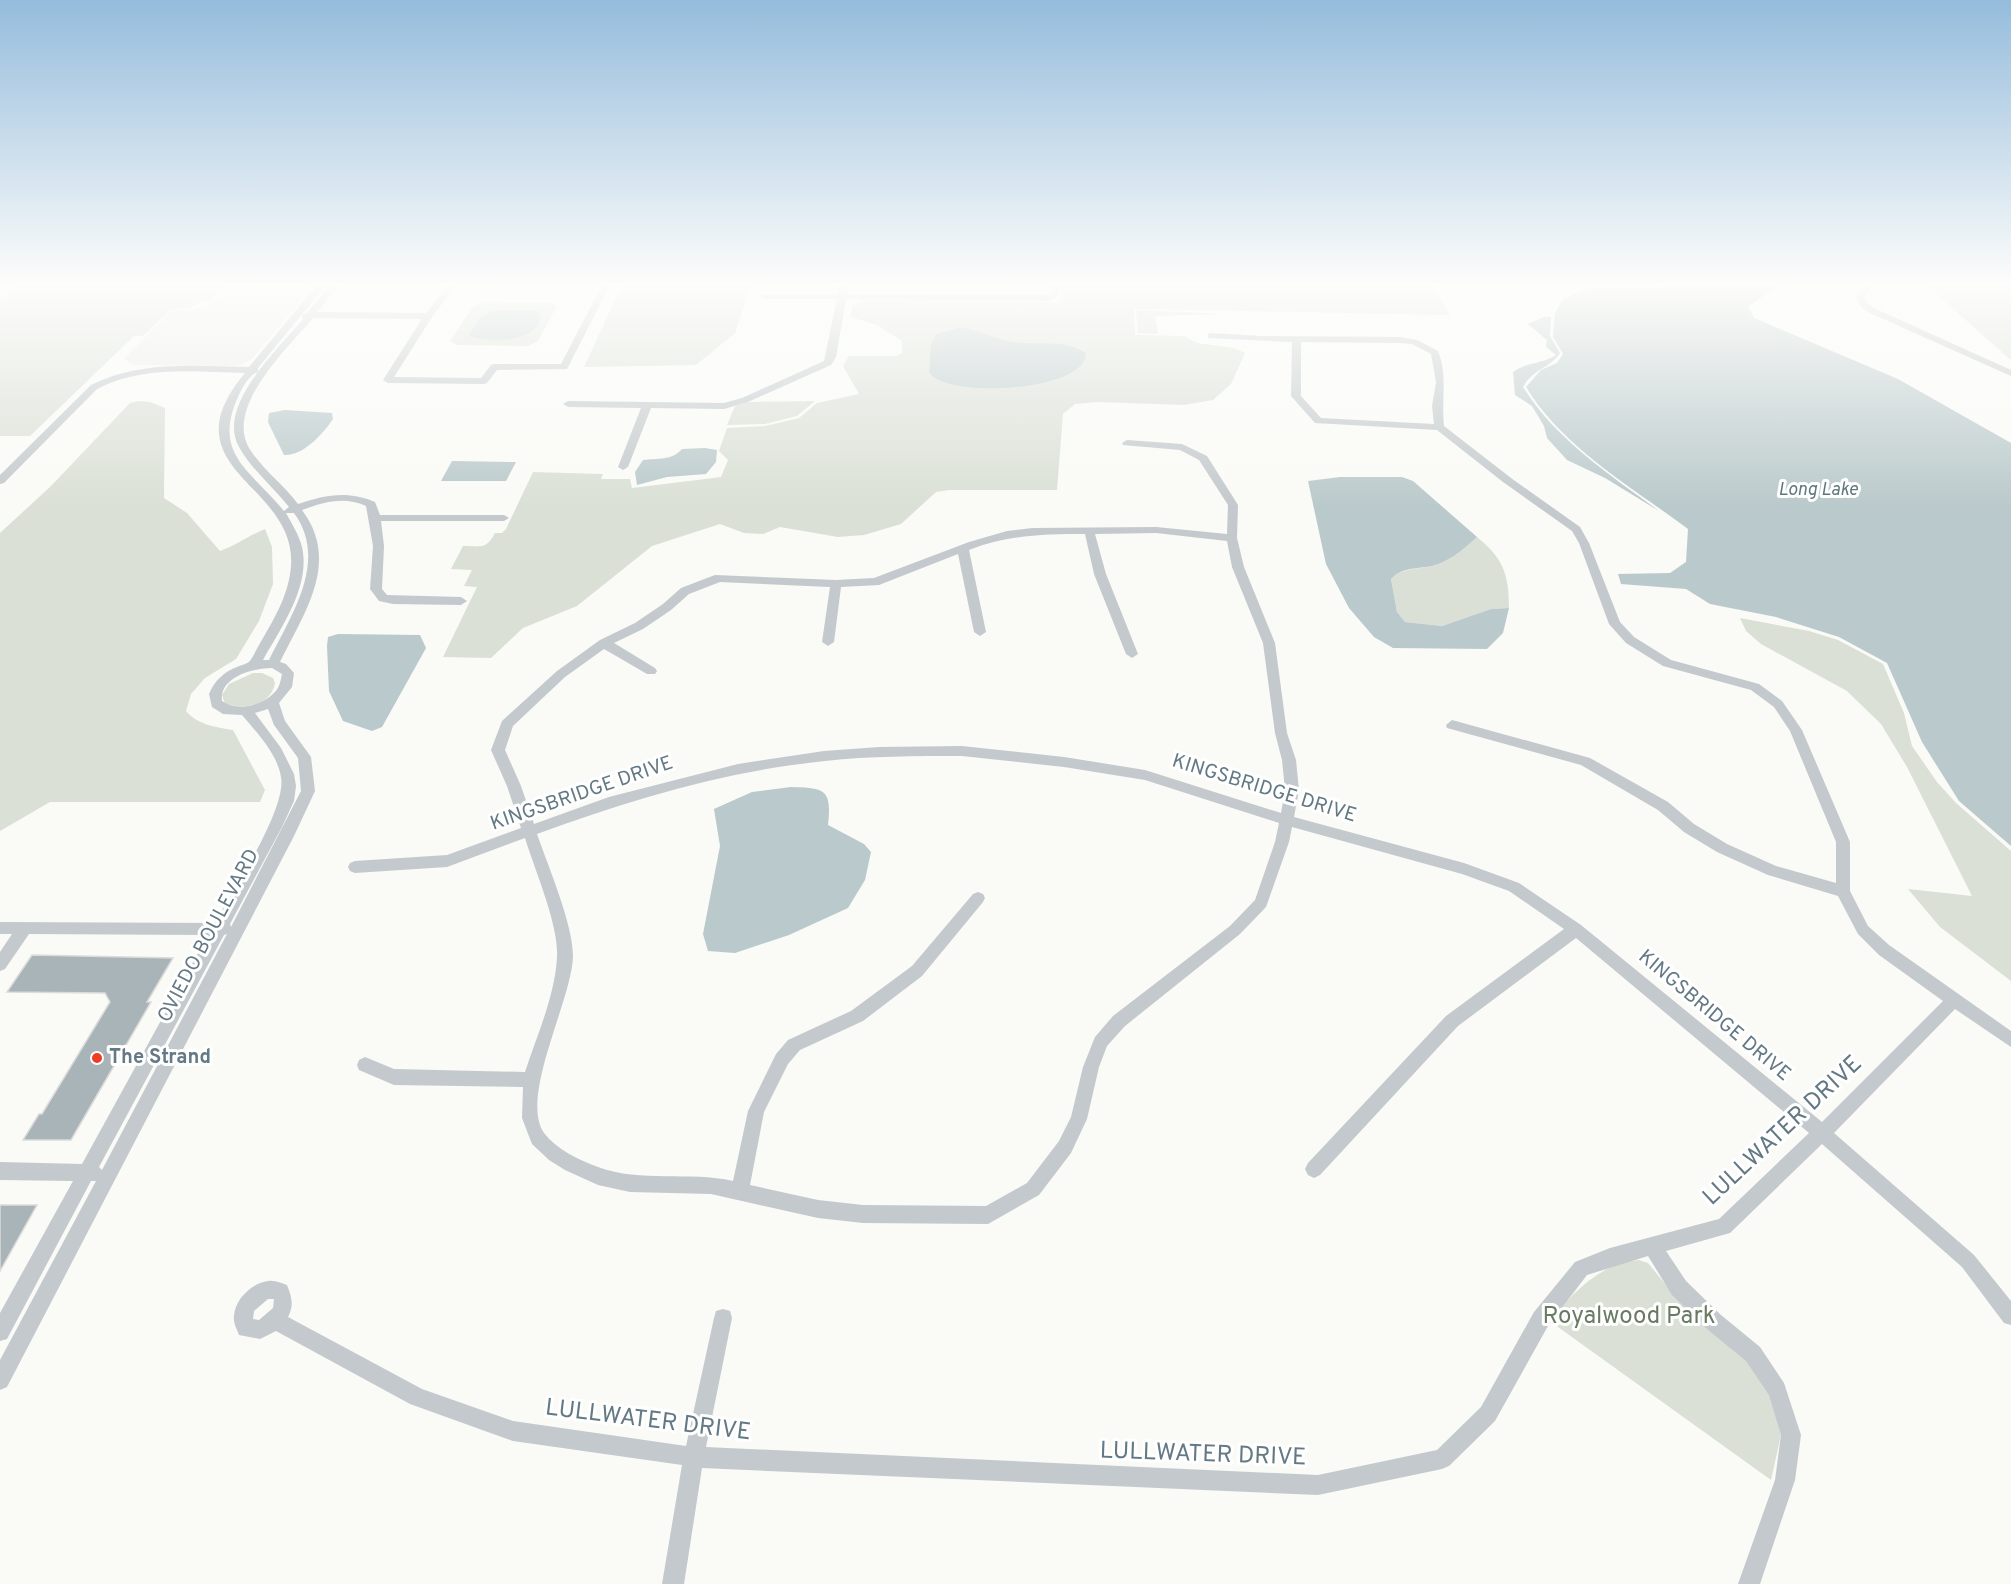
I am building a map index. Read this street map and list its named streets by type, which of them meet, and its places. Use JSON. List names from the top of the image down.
{
  "streets": {
    "street": ["KINGSBRIDGE DRIVE", "OVIEDO BOULEVARD", "LULLWATER DRIVE"]
  },
  "crossings": [
    ["KINGSBRIDGE DRIVE", "LULLWATER DRIVE"]
  ],
  "water": ["Long Lake"],
  "parks": ["Royalwood Park"],
  "places": ["The Strand"]
}
